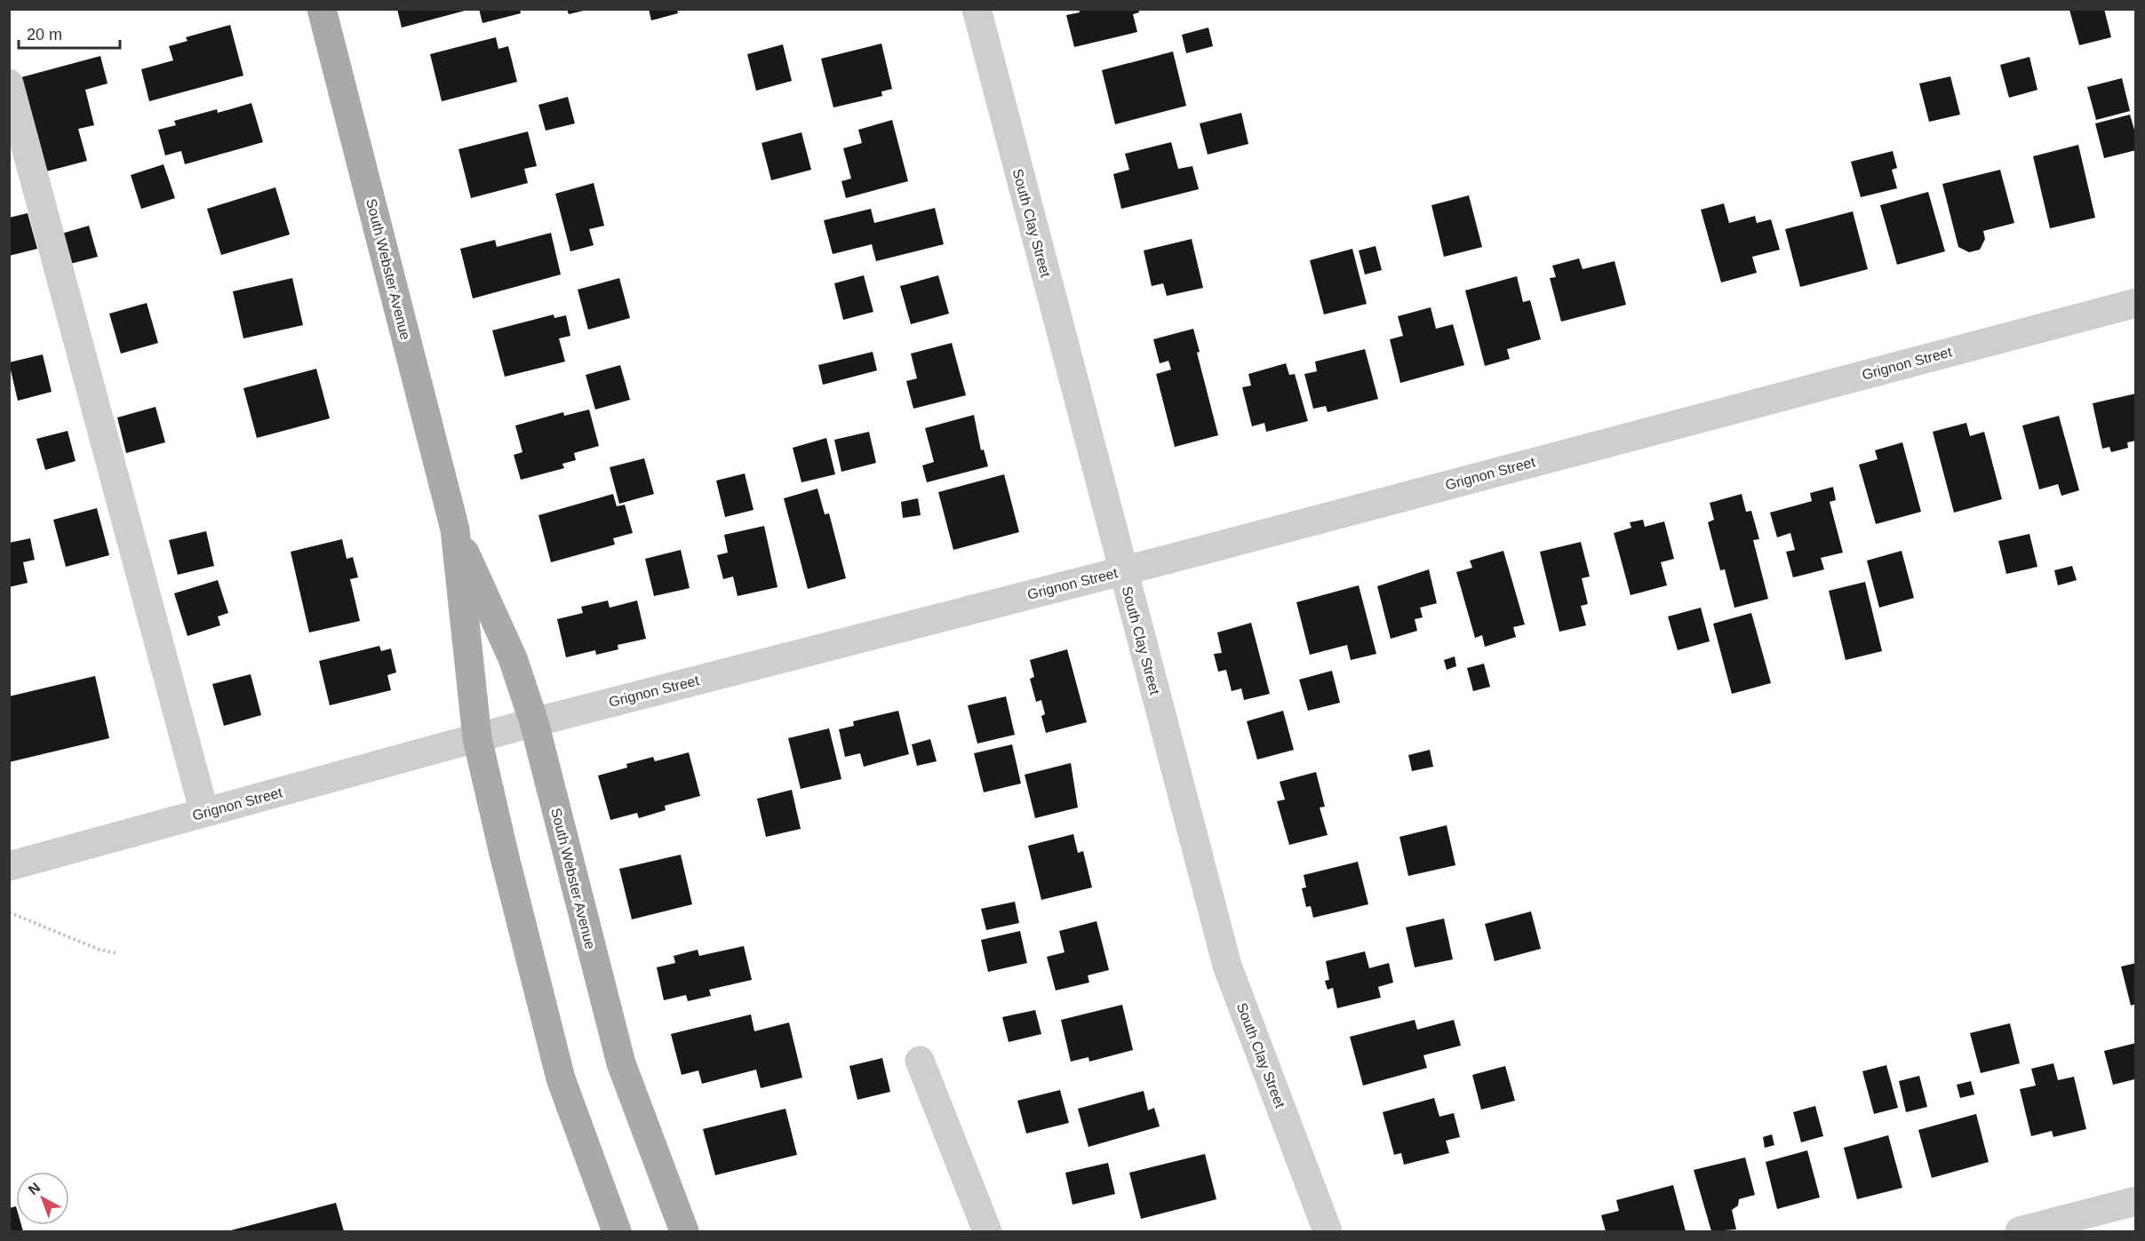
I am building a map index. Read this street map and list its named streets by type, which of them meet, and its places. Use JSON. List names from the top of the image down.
{
  "streets": {
    "main road": ["South Webster Avenue"],
    "street": ["South Clay Street", "Grignon Street"]
  },
  "crossings": [
    ["South Clay Street", "Grignon Street"],
    ["South Webster Avenue", "Grignon Street"]
  ],
  "scale_bar": "20 m",
  "north": "top left"
}
